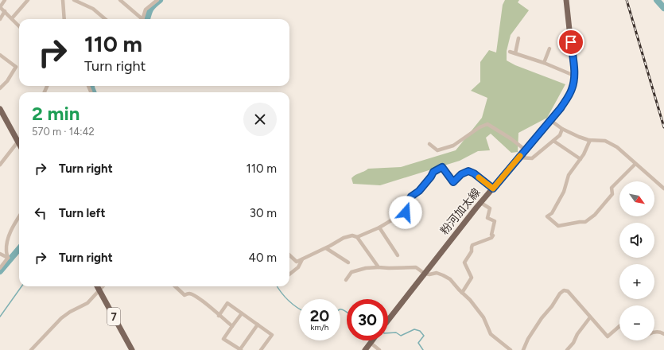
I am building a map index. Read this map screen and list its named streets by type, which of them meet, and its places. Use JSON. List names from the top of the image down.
{
  "streets": {
    "main road": ["粉河加太線", "7"]
  },
  "north": "bottom right",
  "page": {
    "turn": ["110 m", "Turn right"],
    "heading": ["2 min", "570 m · 14:42"],
    "list": [
      {
        "name": "Turn right",
        "value": "110 m"
      },
      {
        "name": "Turn left",
        "value": "30 m"
      },
      {
        "name": "Turn right",
        "value": "40 m"
      }
    ],
    "map_buttons": ["+", "−"],
    "speed": "20 km/h",
    "limit": "30"
  }
}
